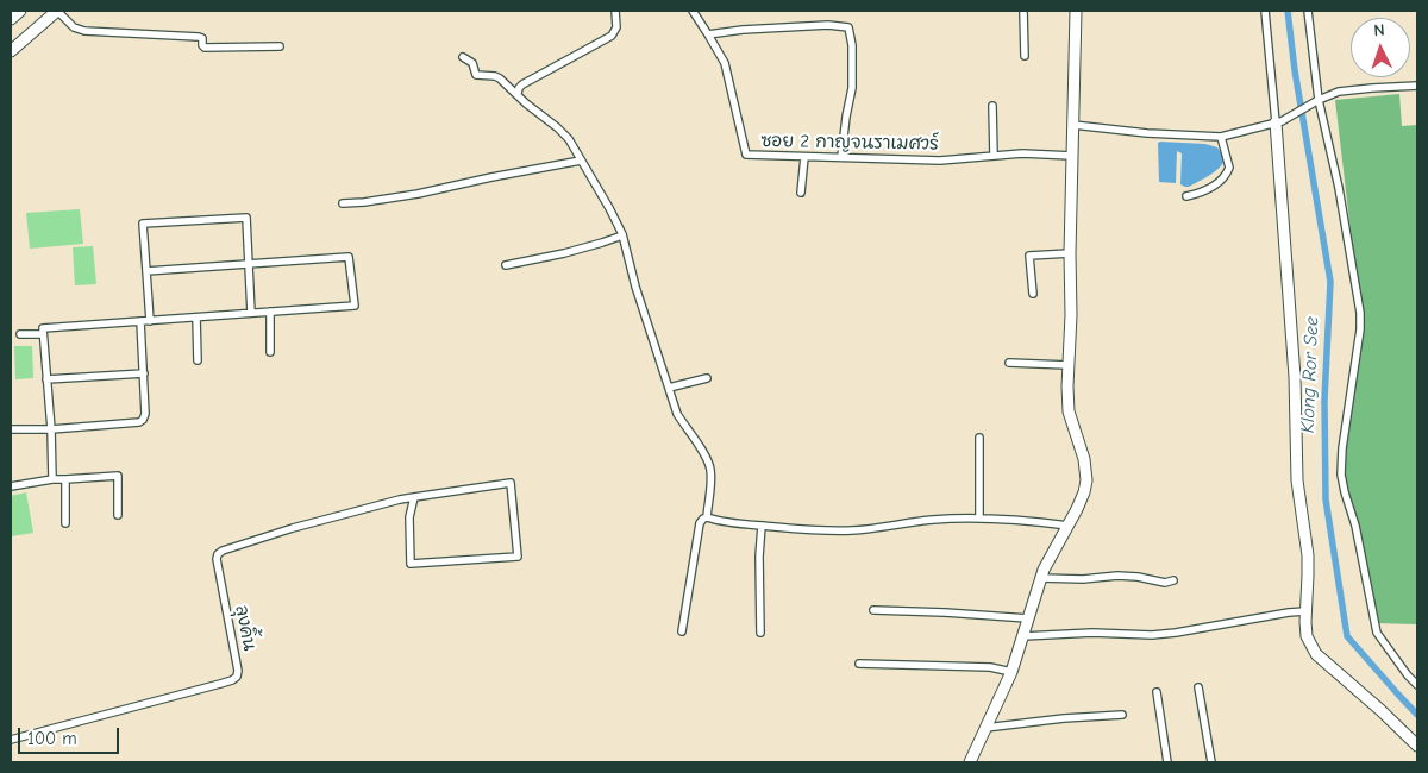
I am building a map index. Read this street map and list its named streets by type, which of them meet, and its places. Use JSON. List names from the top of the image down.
{
  "streets": {
    "street": ["ซอย 2 กาญจนราเมศวร์", "ลุงคิ้น"]
  },
  "water": ["Klong Ror See"],
  "scale_bar": "100 m",
  "north": "top"
}
